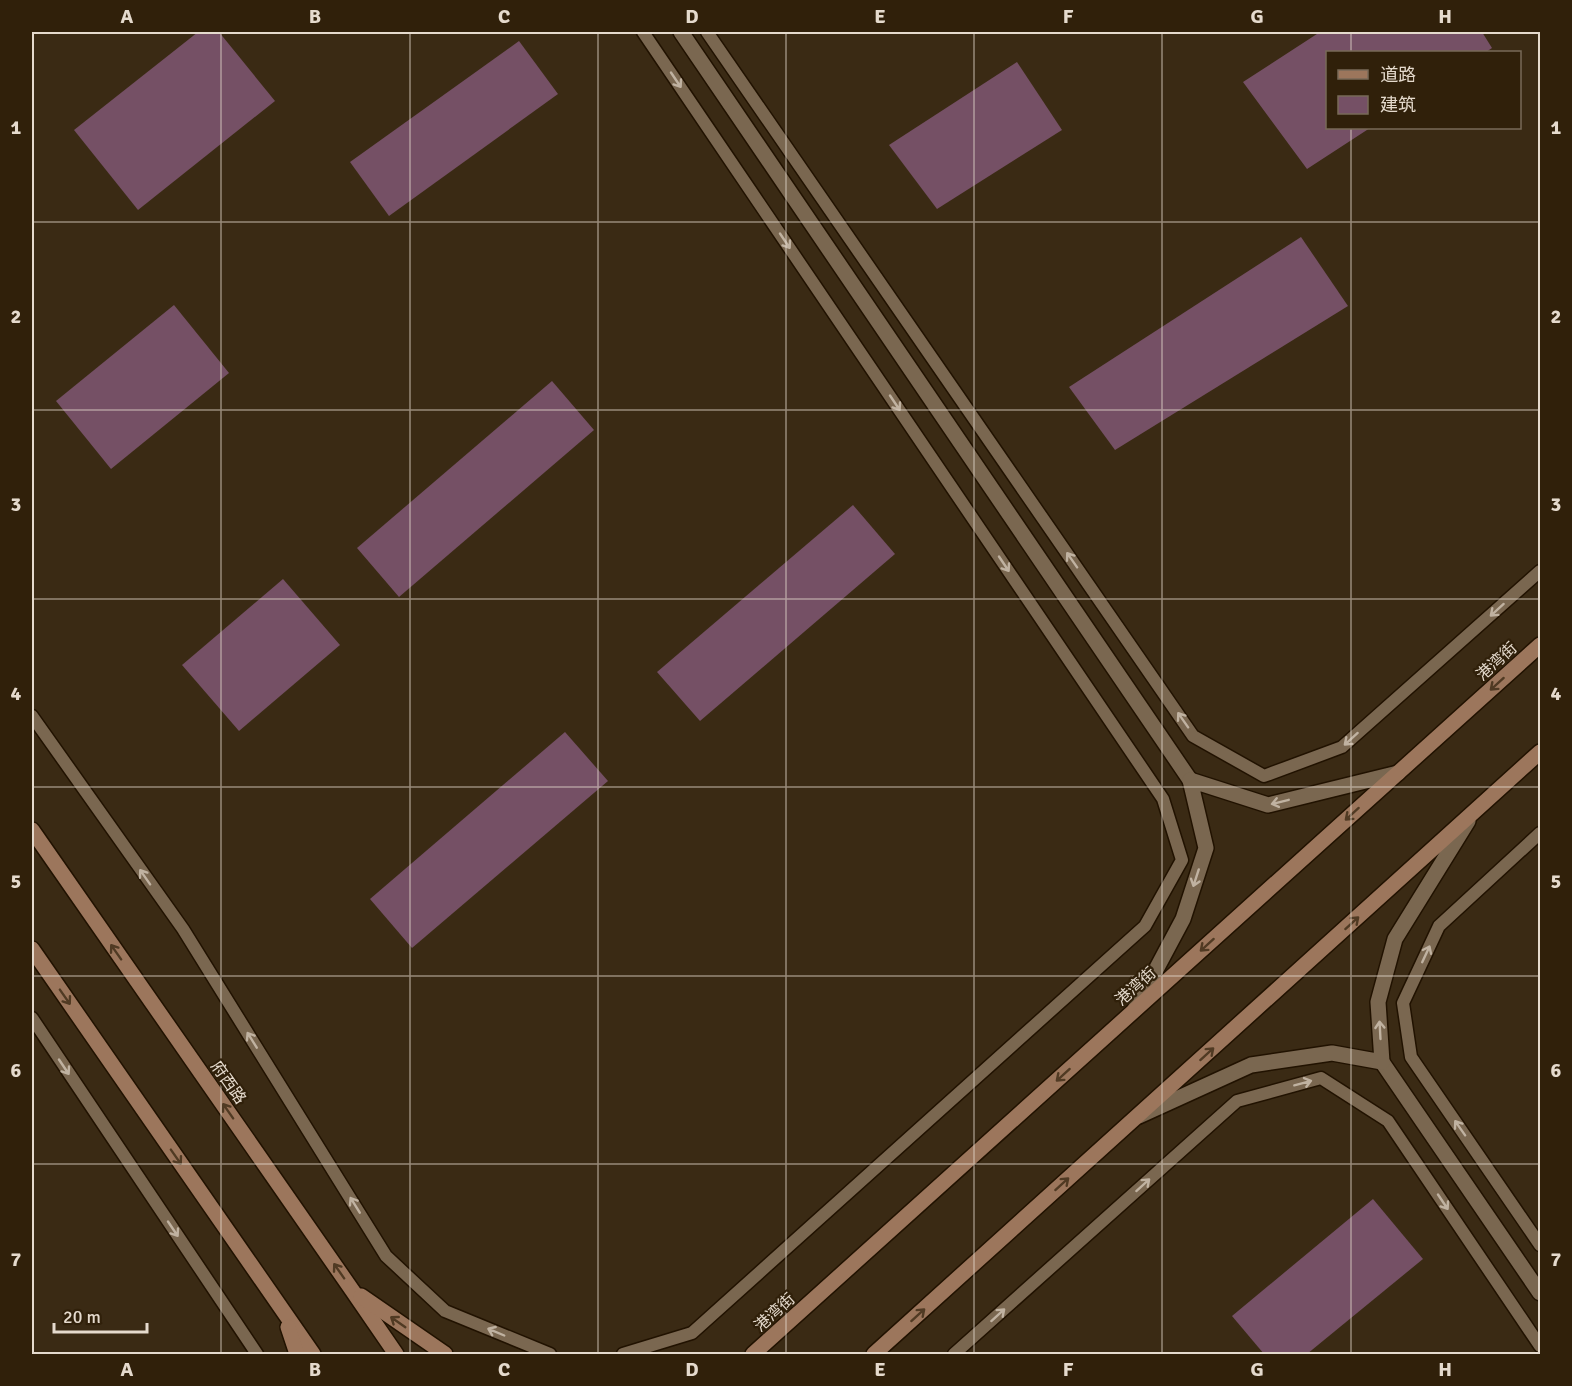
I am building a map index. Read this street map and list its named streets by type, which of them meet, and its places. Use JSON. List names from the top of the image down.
{
  "streets": {
    "street": ["港湾街", "府西路"]
  },
  "legend": ["道路", "建筑"],
  "scale_bar": "20 m",
  "grid": {
    "columns": [
      "A",
      "B",
      "C",
      "D",
      "E",
      "F",
      "G",
      "H"
    ],
    "rows": [
      "1",
      "2",
      "3",
      "4",
      "5",
      "6",
      "7"
    ]
  }
}
